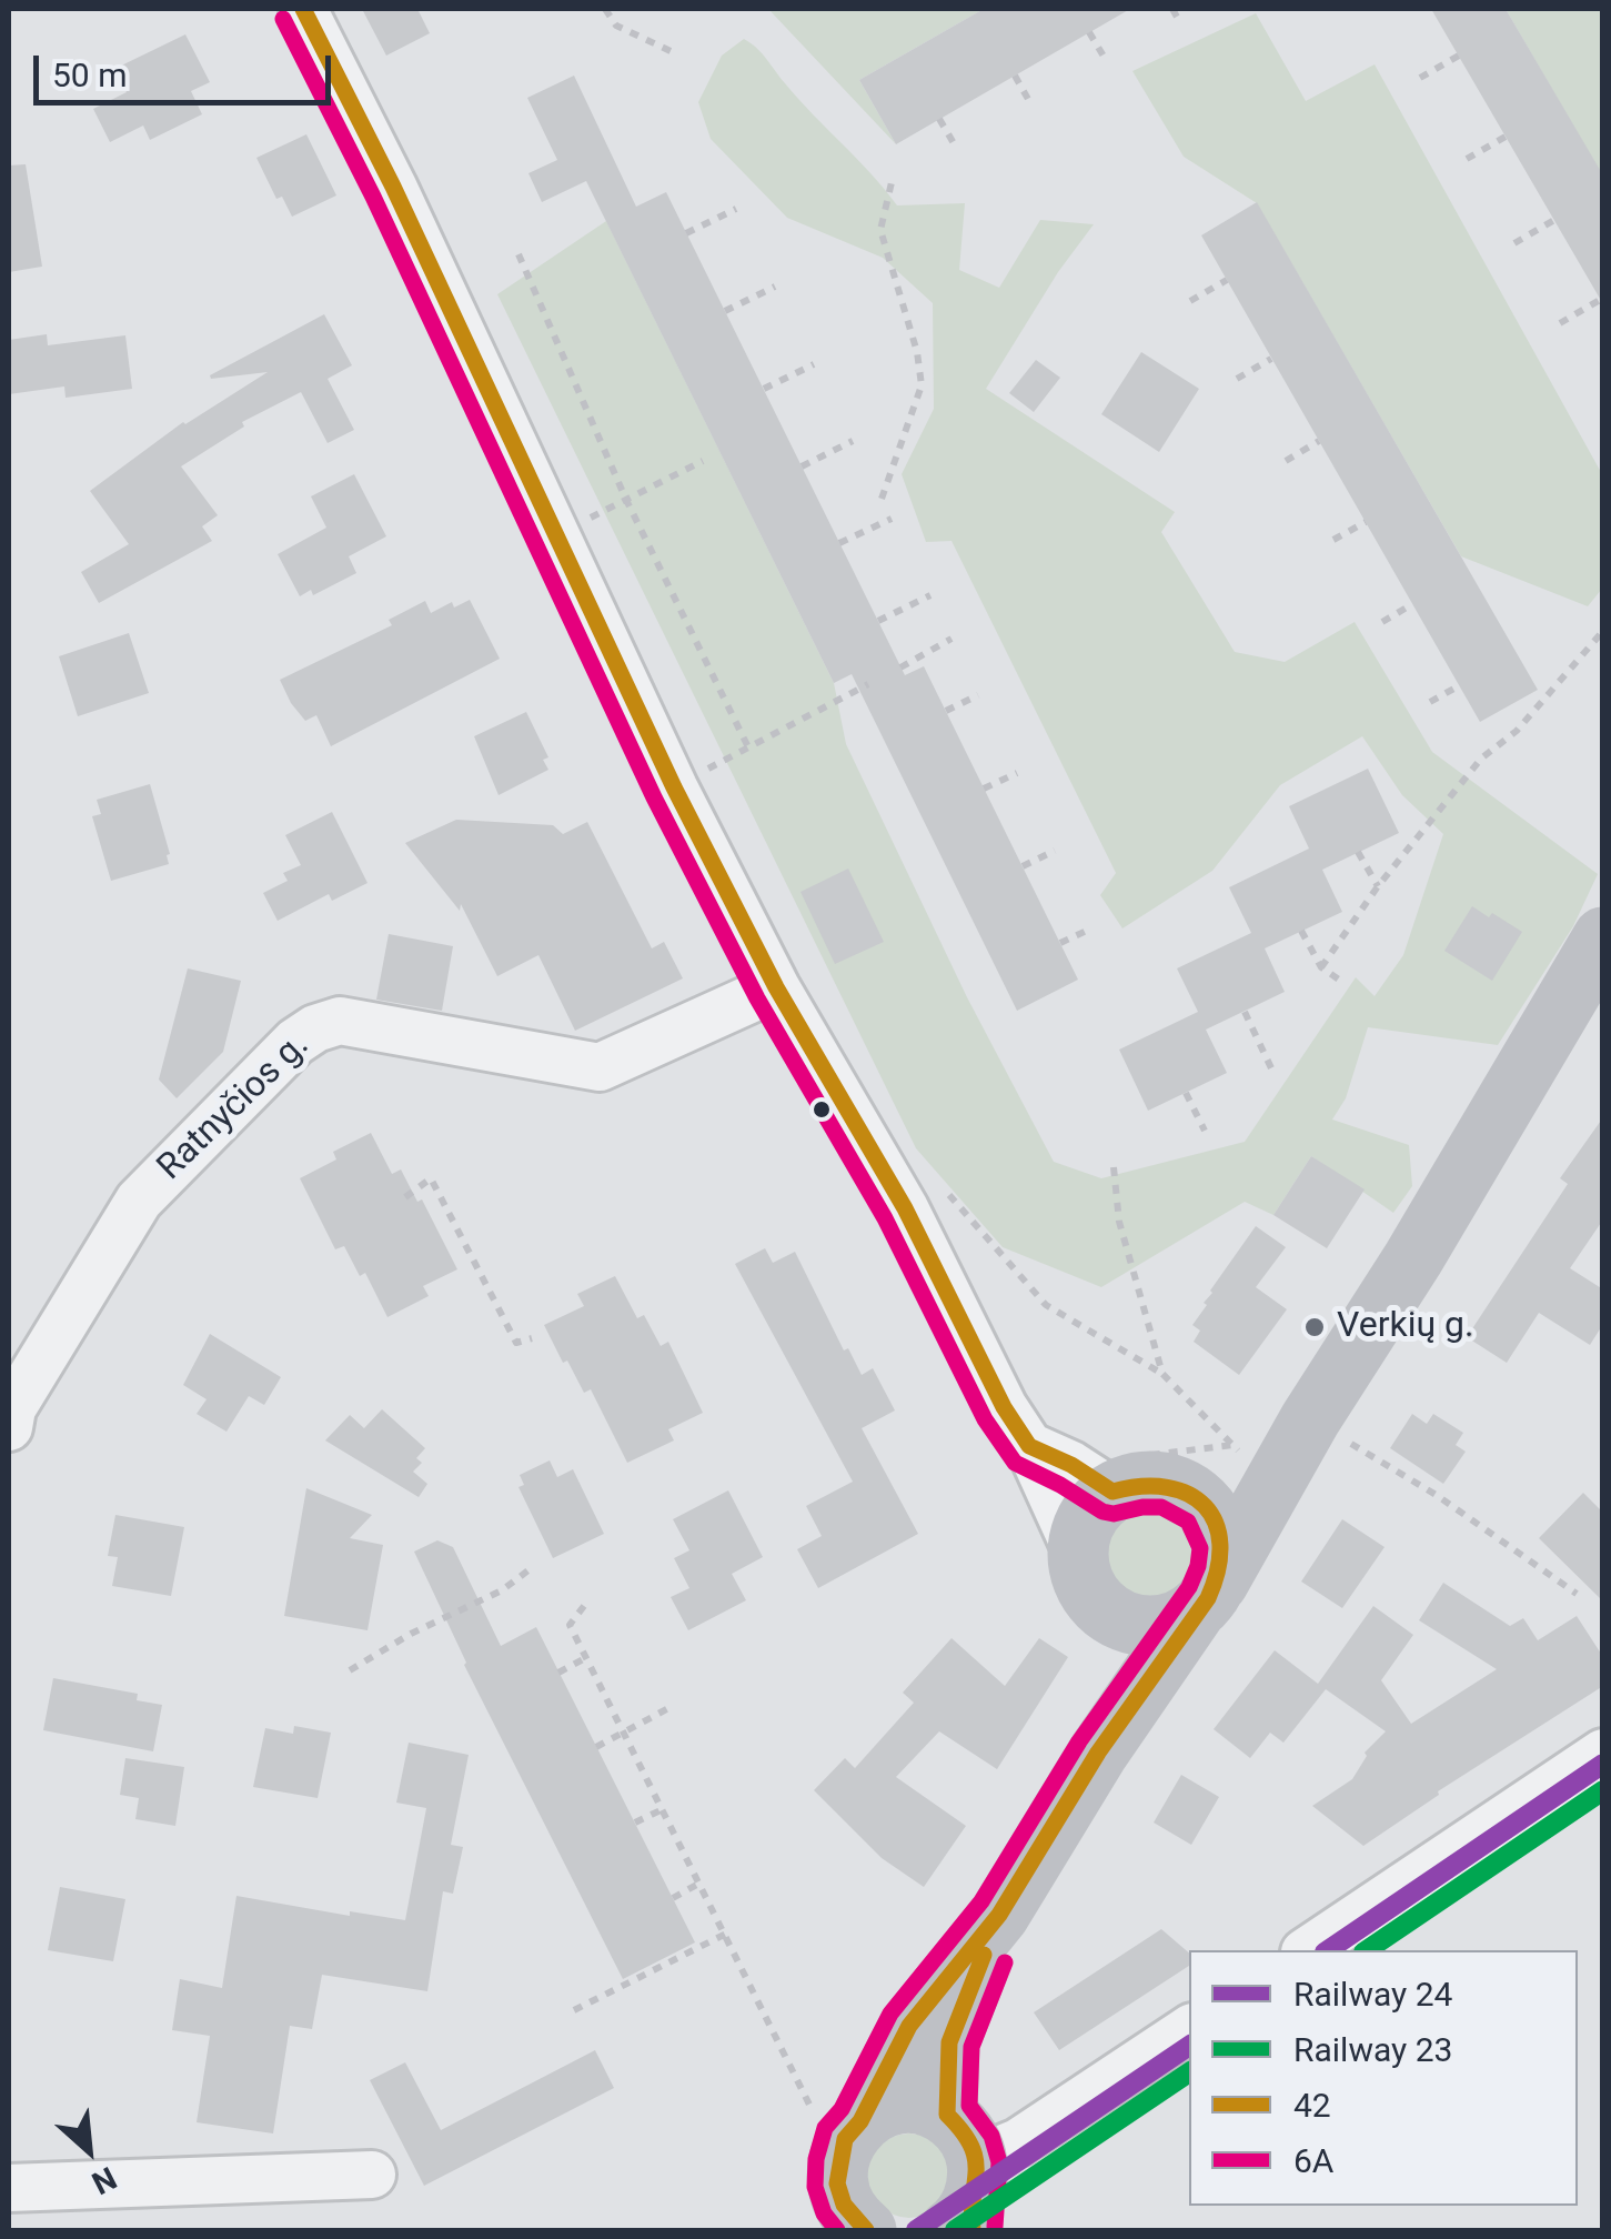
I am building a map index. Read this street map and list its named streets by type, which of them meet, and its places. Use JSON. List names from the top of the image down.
{
  "streets": {
    "street": ["Ratnyčios g."]
  },
  "places": ["Verkių g."],
  "lines": [
    "transit line 42",
    "transit line 6A",
    "rail line 24",
    "rail line 23"
  ],
  "legend": [
    "Railway 24",
    "Railway 23",
    "42",
    "6A"
  ],
  "scale_bar": "50 m",
  "north": "bottom right"
}
